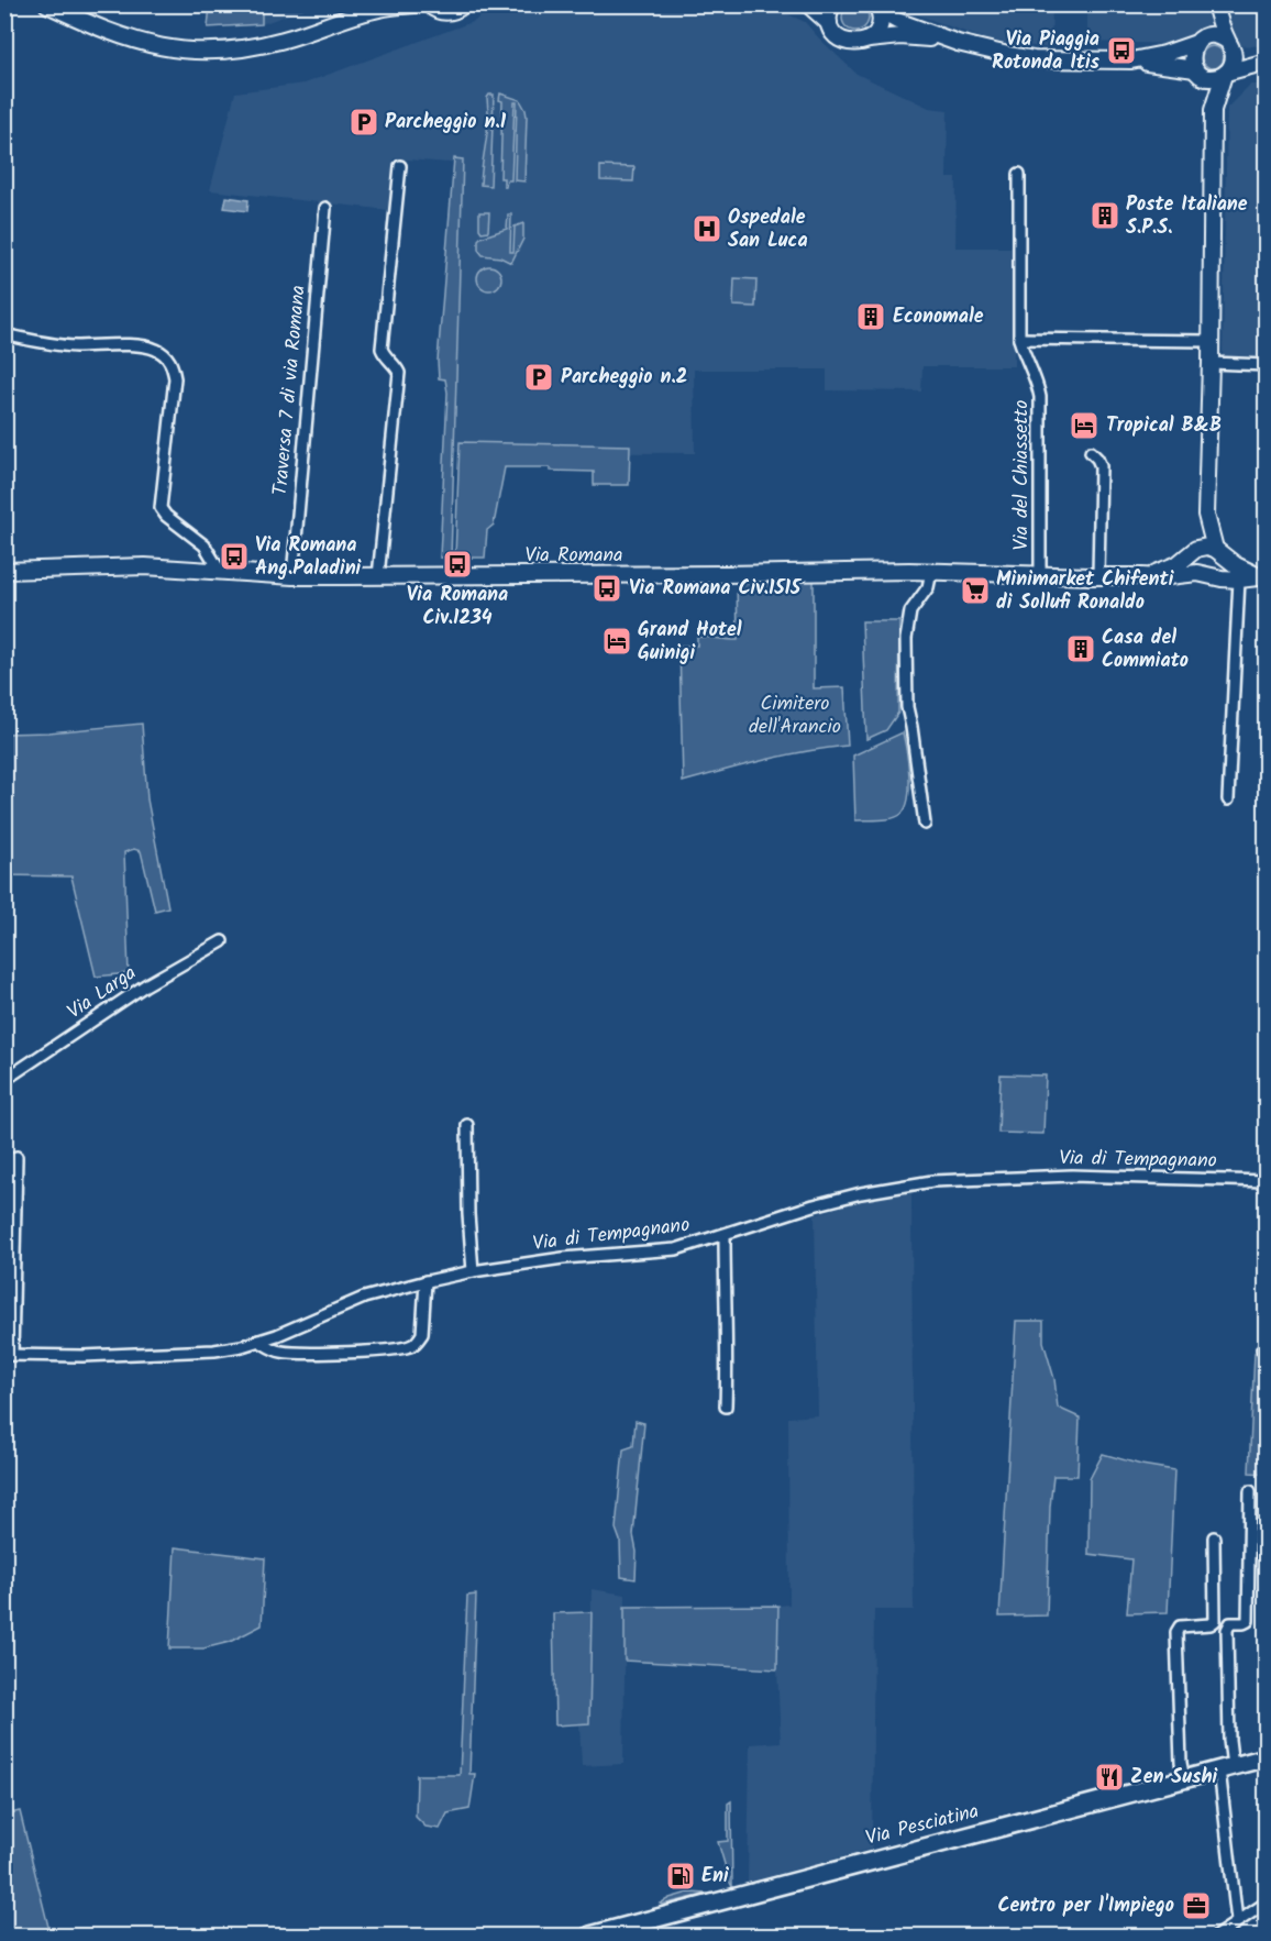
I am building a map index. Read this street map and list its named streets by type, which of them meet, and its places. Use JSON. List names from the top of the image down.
{
  "streets": {
    "main road": ["Via Romana", "Via Pesciatina"],
    "street": [
      "Traversa 7 di via Romana",
      "Via del Chiassetto",
      "Via Larga",
      "Via di Tempagnano"
    ]
  },
  "crossings": [
    ["Traversa 7 di via Romana", "Via Romana"],
    ["Via del Chiassetto", "Via Romana"]
  ],
  "parks": ["Cimitero dell'Arancio"],
  "places": {
    "bus stop": [
      "Via Piaggia Rotonda Itis",
      "Via Romana Ang.Paladini",
      "Via Romana Civ.1234",
      "Via Romana Civ.1515"
    ],
    "parking": ["Parcheggio n.1", "Parcheggio n.2"],
    "building": ["Poste Italiane S.P.S.", "Economale", "Casa del Commiato"],
    "hospital": ["Ospedale San Luca"],
    "hotel": ["Tropical B&B", "Grand Hotel Guinigi"],
    "supermarket": ["Minimarket Chifenti di Sollufi Ronaldo"],
    "restaurant": ["Zen Sushi"],
    "fuel station": ["Eni"],
    "office": ["Centro per l'Impiego"]
  }
}
